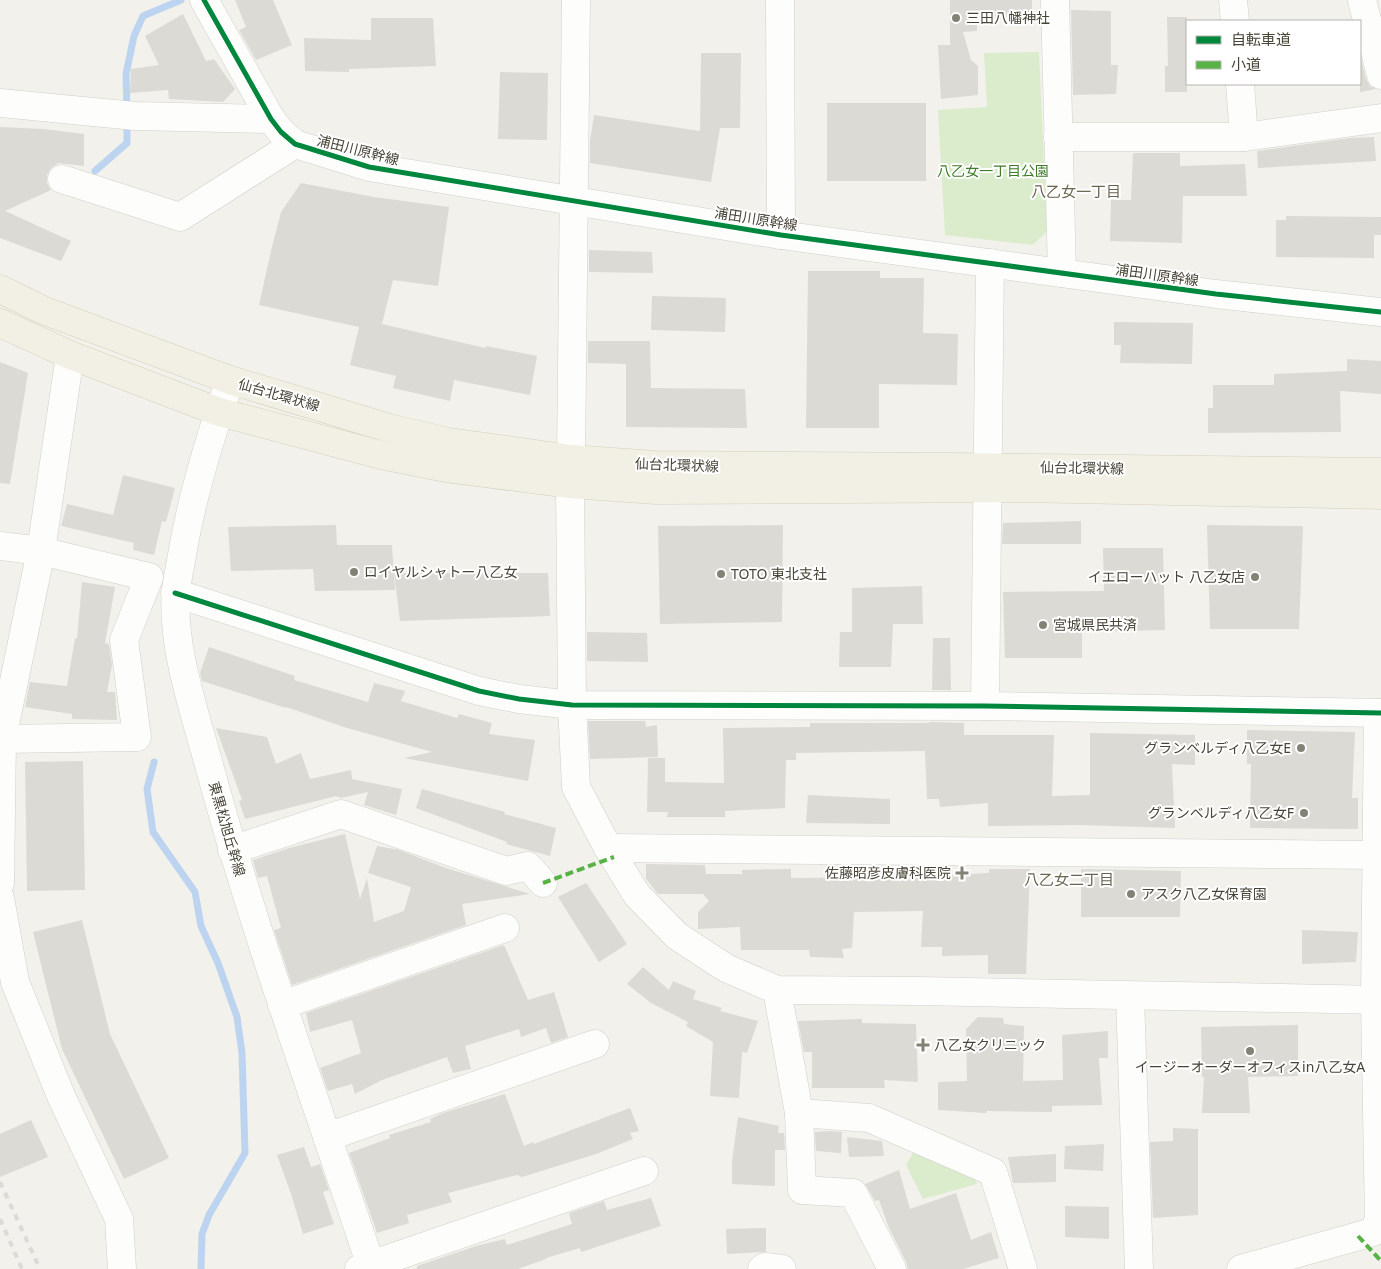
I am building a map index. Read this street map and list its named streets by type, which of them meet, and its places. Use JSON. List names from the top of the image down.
{
  "streets": {
    "main road": ["仙台北環状線"],
    "street": ["浦田川原幹線", "東黒松旭丘幹線"]
  },
  "crossings": [
    ["仙台北環状線", "東黒松旭丘幹線"]
  ],
  "districts": ["八乙女一丁目", "八乙女二丁目"],
  "parks": ["八乙女一丁目公園"],
  "places": {
    "other": [
      "三田八幡神社",
      "ロイヤルシャトー八乙女",
      "TOTO 東北支社",
      "イエローハット 八乙女店",
      "宮城県民共済",
      "グランベルディ八乙女E",
      "グランベルディ八乙女F",
      "アスク八乙女保育園",
      "イージーオーダーオフィスin八乙女A"
    ],
    "health": ["佐藤昭彦皮膚科医院", "八乙女クリニック"]
  },
  "legend": ["自転車道", "小道"]
}
